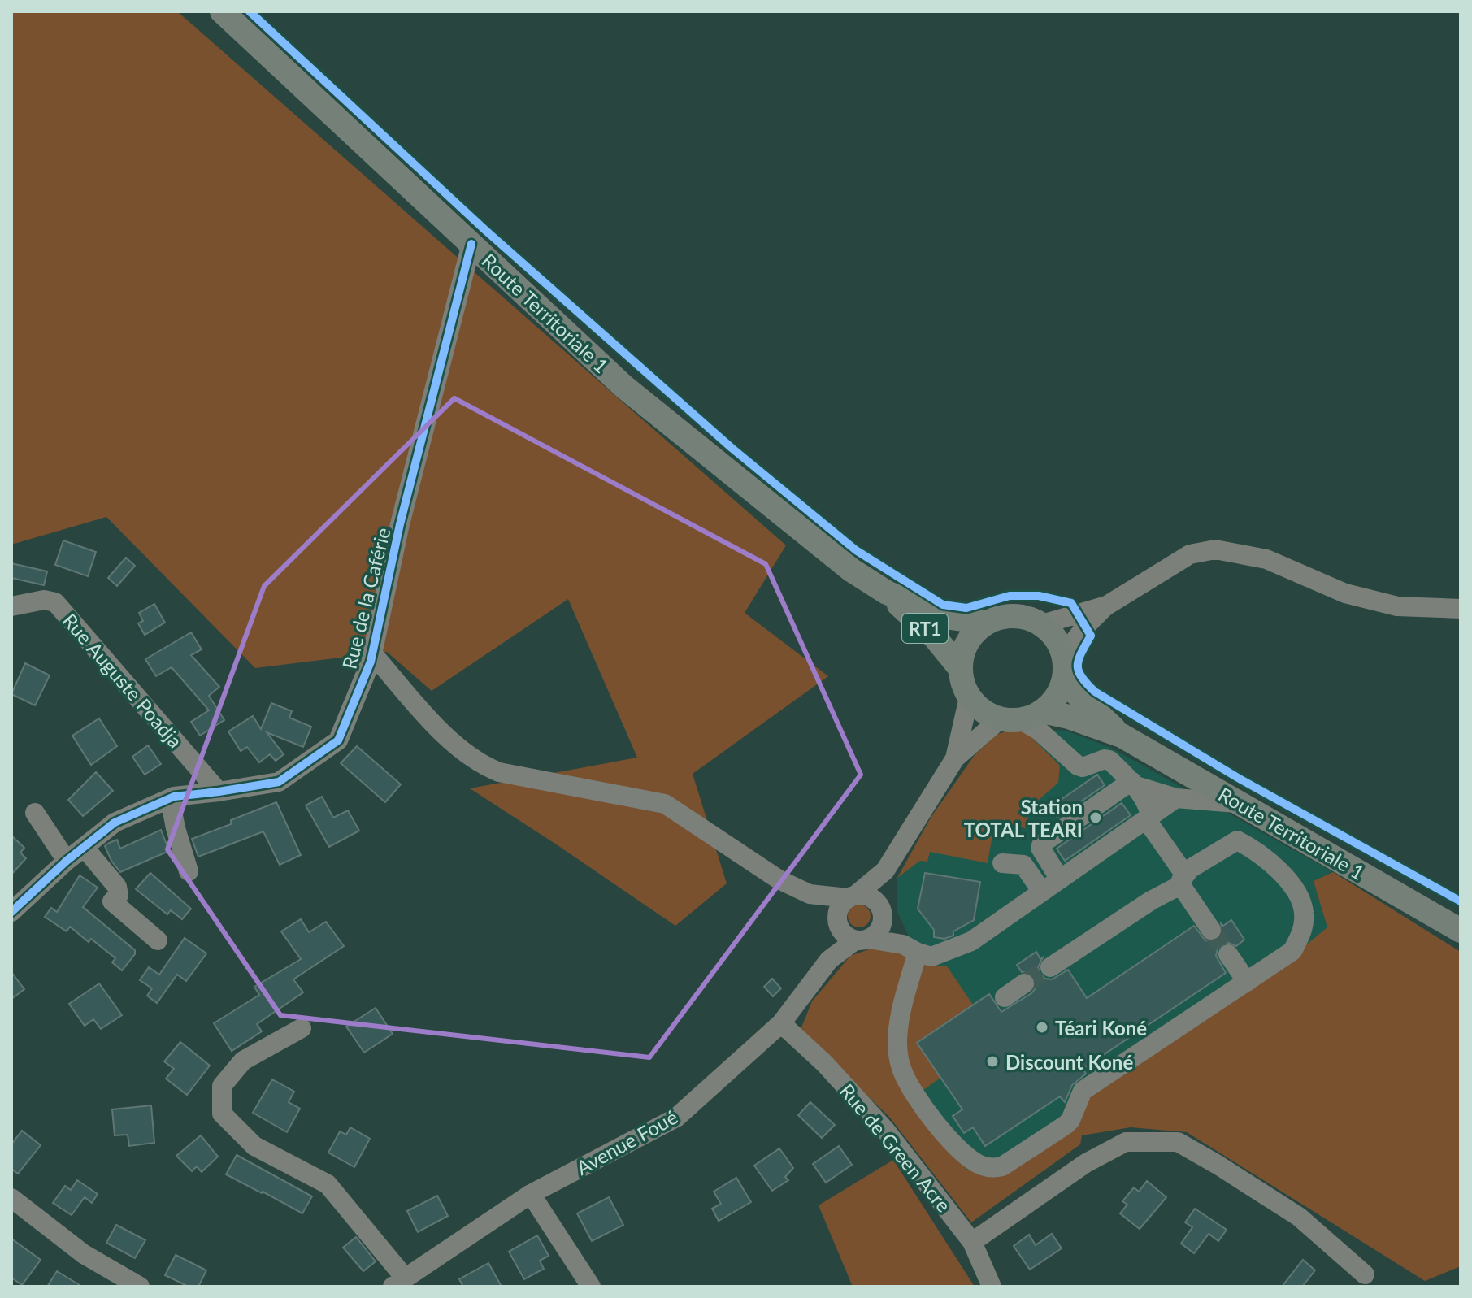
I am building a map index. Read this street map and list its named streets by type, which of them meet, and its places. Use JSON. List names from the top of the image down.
{
  "streets": {
    "main road": ["Route Territoriale 1", "RT1"],
    "street": [
      "Rue de la Caférie",
      "Rue Auguste Poadja",
      "Avenue Foué",
      "Rue de Green Acre"
    ]
  },
  "crossings": [
    ["Route Territoriale 1", "Rue de la Caférie"],
    ["Rue de la Caférie", "Rue Auguste Poadja"],
    ["Avenue Foué", "Rue de Green Acre"]
  ],
  "places": ["Station TOTAL TEARI", "Téari Koné", "Discount Koné"]
}
